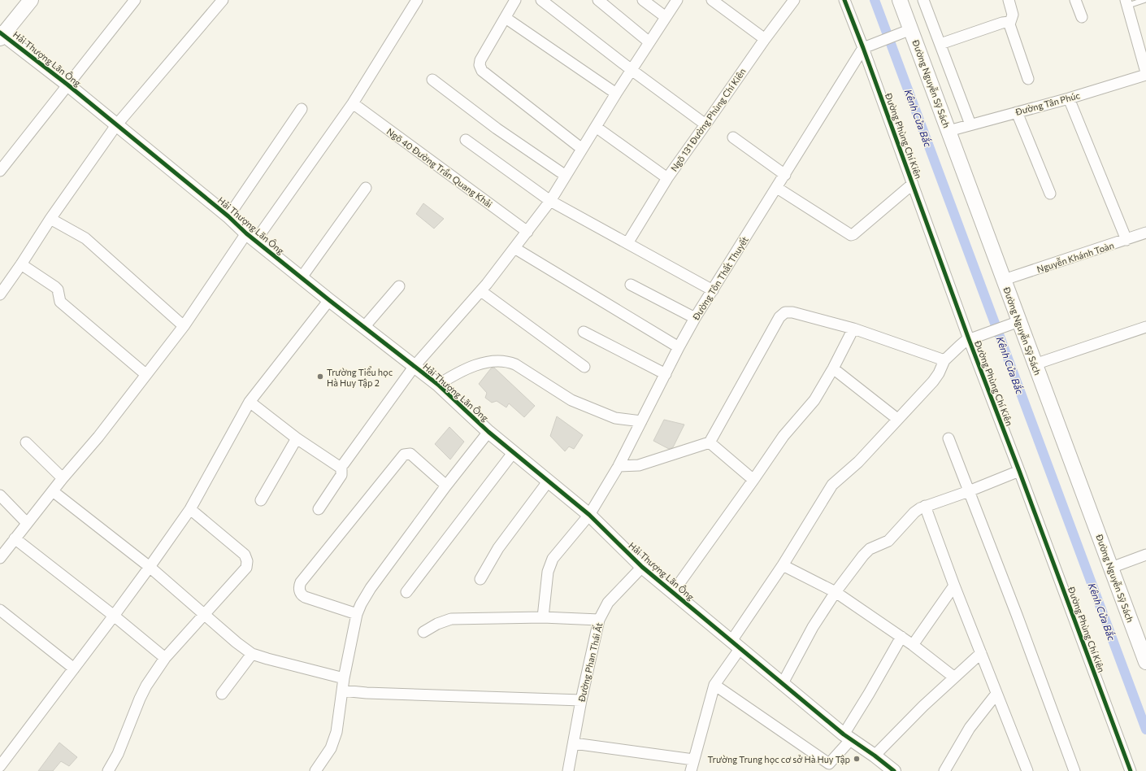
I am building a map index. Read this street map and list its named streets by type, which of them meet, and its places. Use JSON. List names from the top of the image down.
{
  "streets": {
    "main road": ["Đường Nguyễn Sỹ Sách"],
    "street": [
      "Hải Thượng Lãn Ông",
      "Đường Tân Phúc",
      "Ngõ 131 Đường Phùng Chí Kiên",
      "Đường Phùng Chí Kiên",
      "Ngõ 40 Đường Trần Quang Khải",
      "Nguyễn Khánh Toàn",
      "Đường Tôn Thất Thuyết",
      "Đường Phan Thái Ất"
    ]
  },
  "crossings": [
    ["Hải Thượng Lãn Ông", "Đường Tôn Thất Thuyết"],
    ["Hải Thượng Lãn Ông", "Đường Phan Thái Ất"],
    ["Đường Nguyễn Sỹ Sách", "Đường Tân Phúc"],
    ["Đường Nguyễn Sỹ Sách", "Nguyễn Khánh Toàn"],
    ["Đường Phùng Chí Kiên", "Đường Tôn Thất Thuyết"]
  ],
  "water": ["Kênh Cửa Bắc"],
  "places": ["Trường Tiểu học Hà Huy Tập 2", "Trường Trung học cơ sở Hà Huy Tập"]
}
